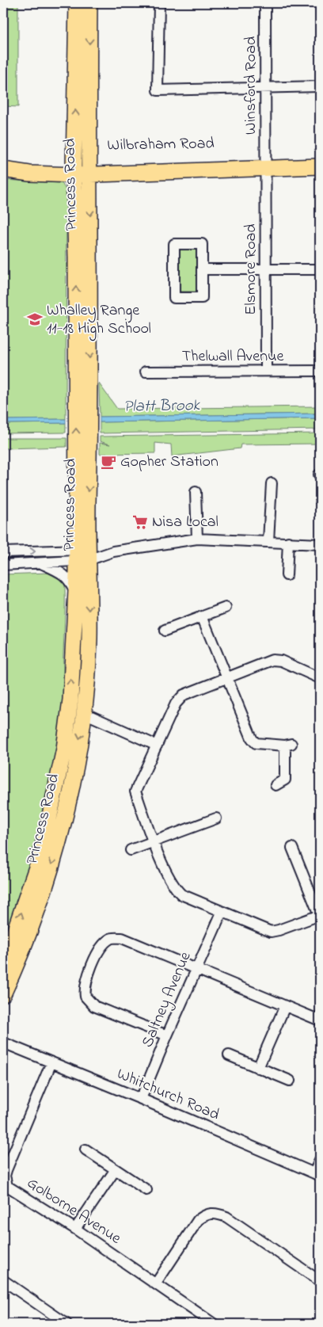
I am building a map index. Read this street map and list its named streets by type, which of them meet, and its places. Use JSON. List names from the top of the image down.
{
  "streets": {
    "highway": ["Wilbraham Road", "Princess Road"],
    "street": [
      "Winsford Road",
      "Elsmore Road",
      "Thelwall Avenue",
      "Saltney Avenue",
      "Whitchurch Road",
      "Golborne Avenue"
    ]
  },
  "crossings": [
    ["Winsford Road", "Wilbraham Road"],
    ["Winsford Road", "Elsmore Road"],
    ["Wilbraham Road", "Princess Road"],
    ["Wilbraham Road", "Elsmore Road"],
    ["Elsmore Road", "Thelwall Avenue"],
    ["Saltney Avenue", "Whitchurch Road"],
    ["Whitchurch Road", "Golborne Avenue"]
  ],
  "water": ["Platt Brook"],
  "places": {
    "school or university": ["Whalley Range 11-18 High School"],
    "cafe": ["Gopher Station"],
    "supermarket": ["Nisa Local"]
  }
}
